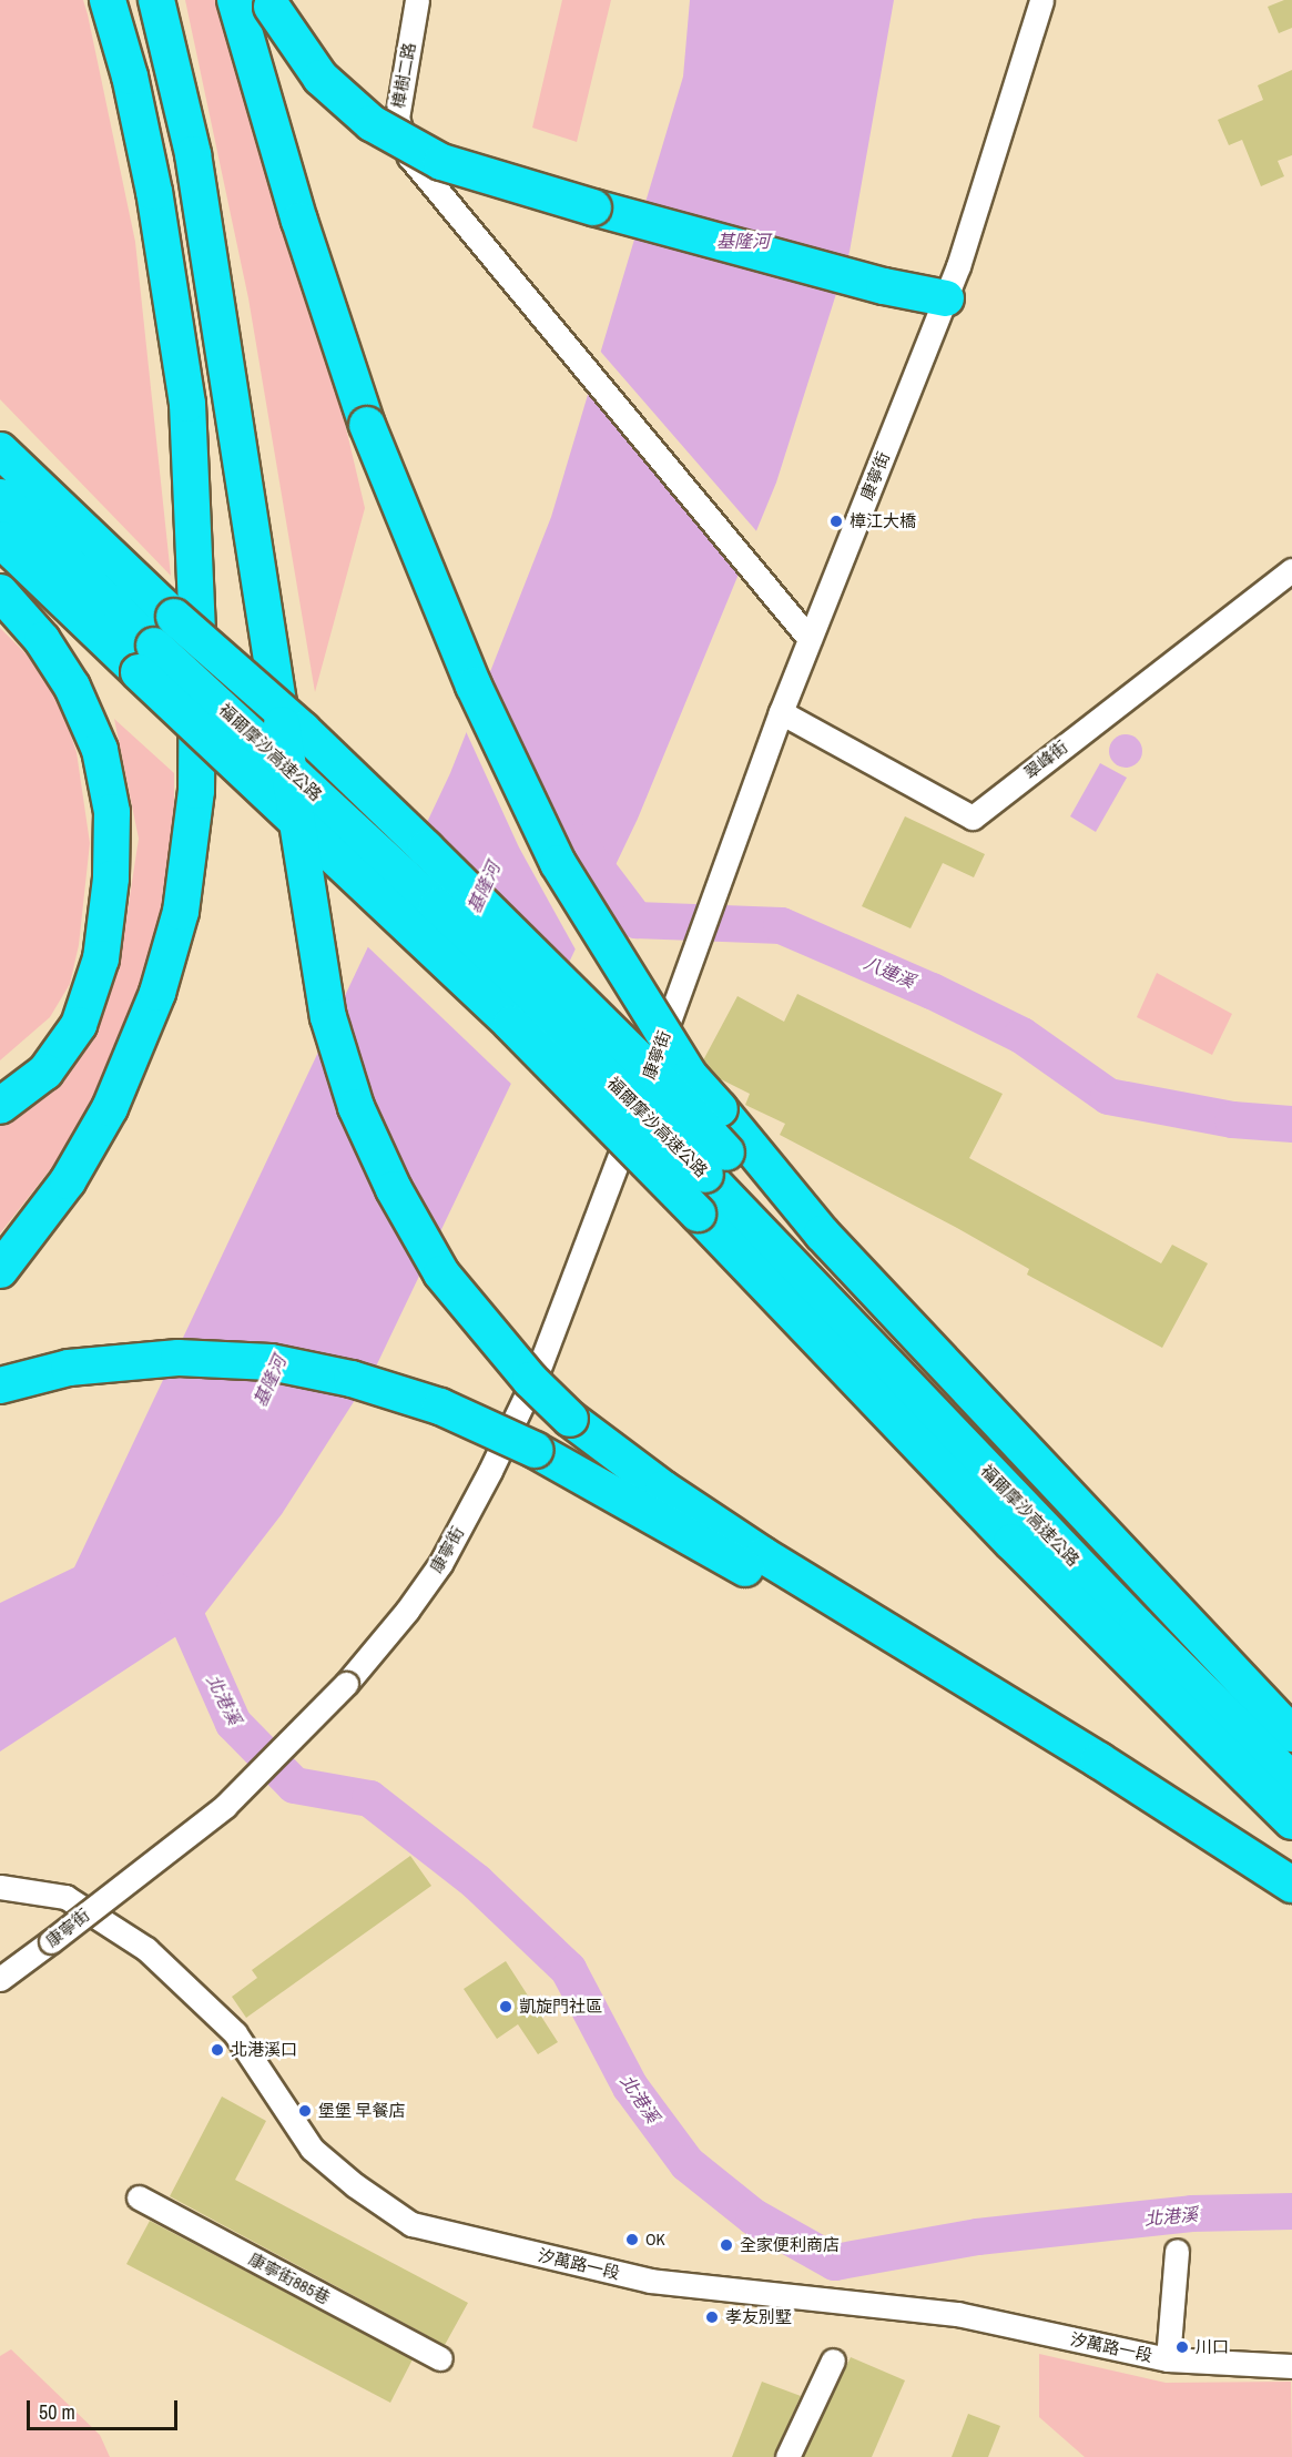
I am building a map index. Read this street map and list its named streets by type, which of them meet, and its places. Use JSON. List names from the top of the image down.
{
  "streets": {
    "highway": ["福爾摩沙高速公路"],
    "street": [
      "樟樹二路",
      "康寧街",
      "翠峰街",
      "汐萬路一段",
      "康寧街885巷"
    ]
  },
  "crossings": [
    ["樟樹二路", "康寧街"],
    ["康寧街", "翠峰街"]
  ],
  "water": ["基隆河", "八連溪", "北港溪"],
  "places": [
    "樟江大橋",
    "凱旋門社區",
    "北港溪口",
    "堡堡 早餐店",
    "OK",
    "全家便利商店",
    "孝友別墅",
    "川口"
  ],
  "scale_bar": "50 m"
}
